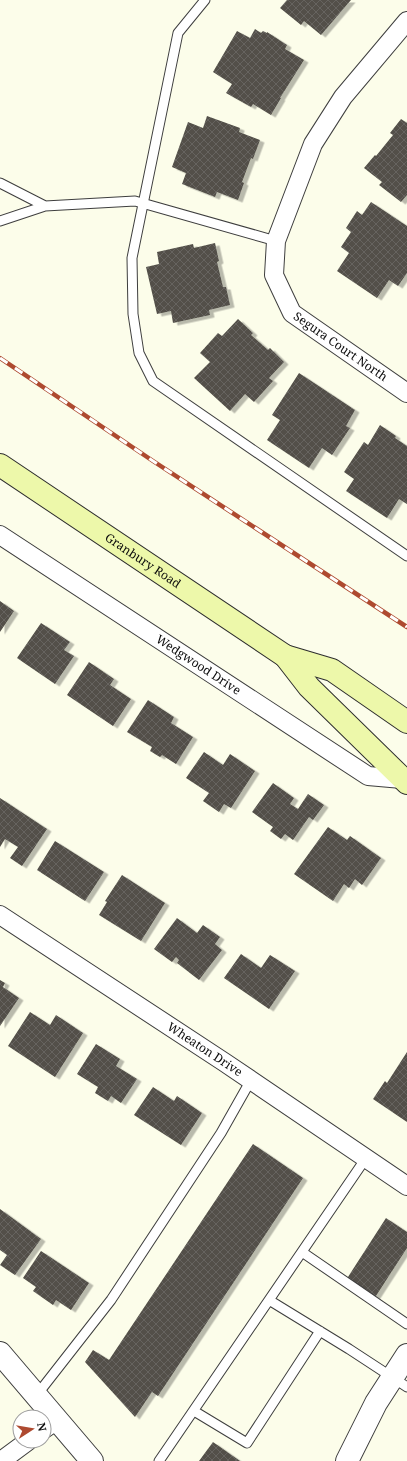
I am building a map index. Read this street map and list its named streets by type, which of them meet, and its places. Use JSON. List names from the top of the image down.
{
  "streets": {
    "main road": ["Granbury Road"],
    "street": ["Segura Court North", "Wedgwood Drive", "Wheaton Drive"]
  },
  "crossings": [
    ["Granbury Road", "Wedgwood Drive"]
  ],
  "north": "right"
}
